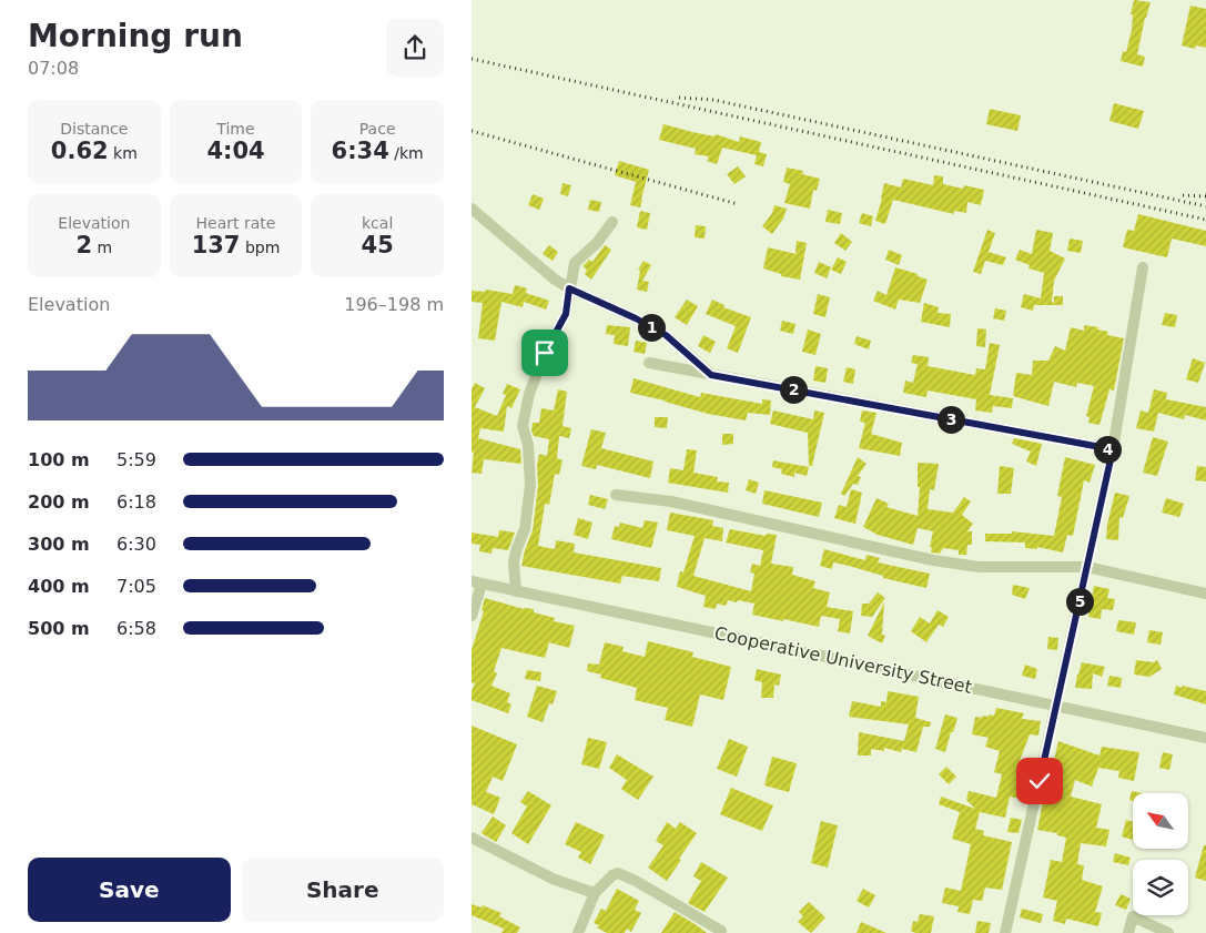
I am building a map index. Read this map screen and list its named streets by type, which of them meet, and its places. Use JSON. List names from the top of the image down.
{
  "streets": {
    "street": ["Cooperative University Street"]
  },
  "north": "top left",
  "page": {
    "heading": ["Morning run", "07:08"],
    "stats": [
      ["Distance", "0.62 km"],
      ["Time", "4:04"],
      ["Pace", "6:34 /km"],
      ["Elevation", "2 m"],
      ["Heart rate", "137 bpm"],
      ["kcal", "45"]
    ],
    "chart": ["Elevation", "196–198 m"],
    "pins": [
      "1",
      "2",
      "3",
      "4",
      "5"
    ],
    "list": [
      {
        "name": "100 m",
        "note": "5:59"
      },
      {
        "name": "200 m",
        "note": "6:18"
      },
      {
        "name": "300 m",
        "note": "6:30"
      },
      {
        "name": "400 m",
        "note": "7:05"
      },
      {
        "name": "500 m",
        "note": "6:58"
      }
    ],
    "buttons": ["Save", "Share"]
  }
}
